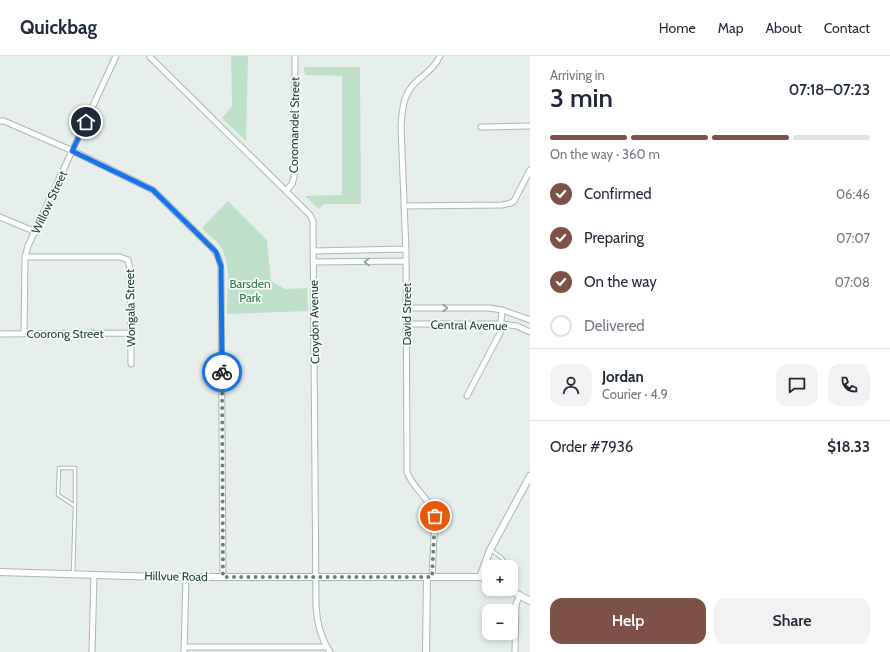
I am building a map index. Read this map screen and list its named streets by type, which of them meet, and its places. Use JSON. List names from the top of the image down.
{
  "streets": {
    "street": [
      "Coromandel Street",
      "Willow Street",
      "Wongala Street",
      "David Street",
      "Croydon Avenue",
      "Central Avenue",
      "Coorong Street",
      "Hillvue Road"
    ]
  },
  "crossings": [
    ["Coromandel Street", "Croydon Avenue"],
    ["Willow Street", "Wongala Street"],
    ["Willow Street", "Coorong Street"],
    ["Wongala Street", "Coorong Street"],
    ["David Street", "Central Avenue"],
    ["David Street", "Hillvue Road"],
    ["Croydon Avenue", "Hillvue Road"]
  ],
  "parks": ["Barsden Park"],
  "page": {
    "header": "Quickbag",
    "nav": [
      "Home",
      "Map",
      "About",
      "Contact"
    ],
    "heading": ["3 min", "Arriving in", "07:18–07:23"],
    "panel": [
      "Jordan",
      "Courier · 4.9",
      "Order #7936",
      "$18.33"
    ],
    "bar": "On the way · 360 m",
    "list": [
      ["Confirmed", "06:46"],
      ["Preparing", "07:07"],
      ["On the way", "07:08"],
      "Delivered"
    ],
    "map_buttons": ["+", "−"],
    "buttons": ["Help", "Share"]
  }
}
